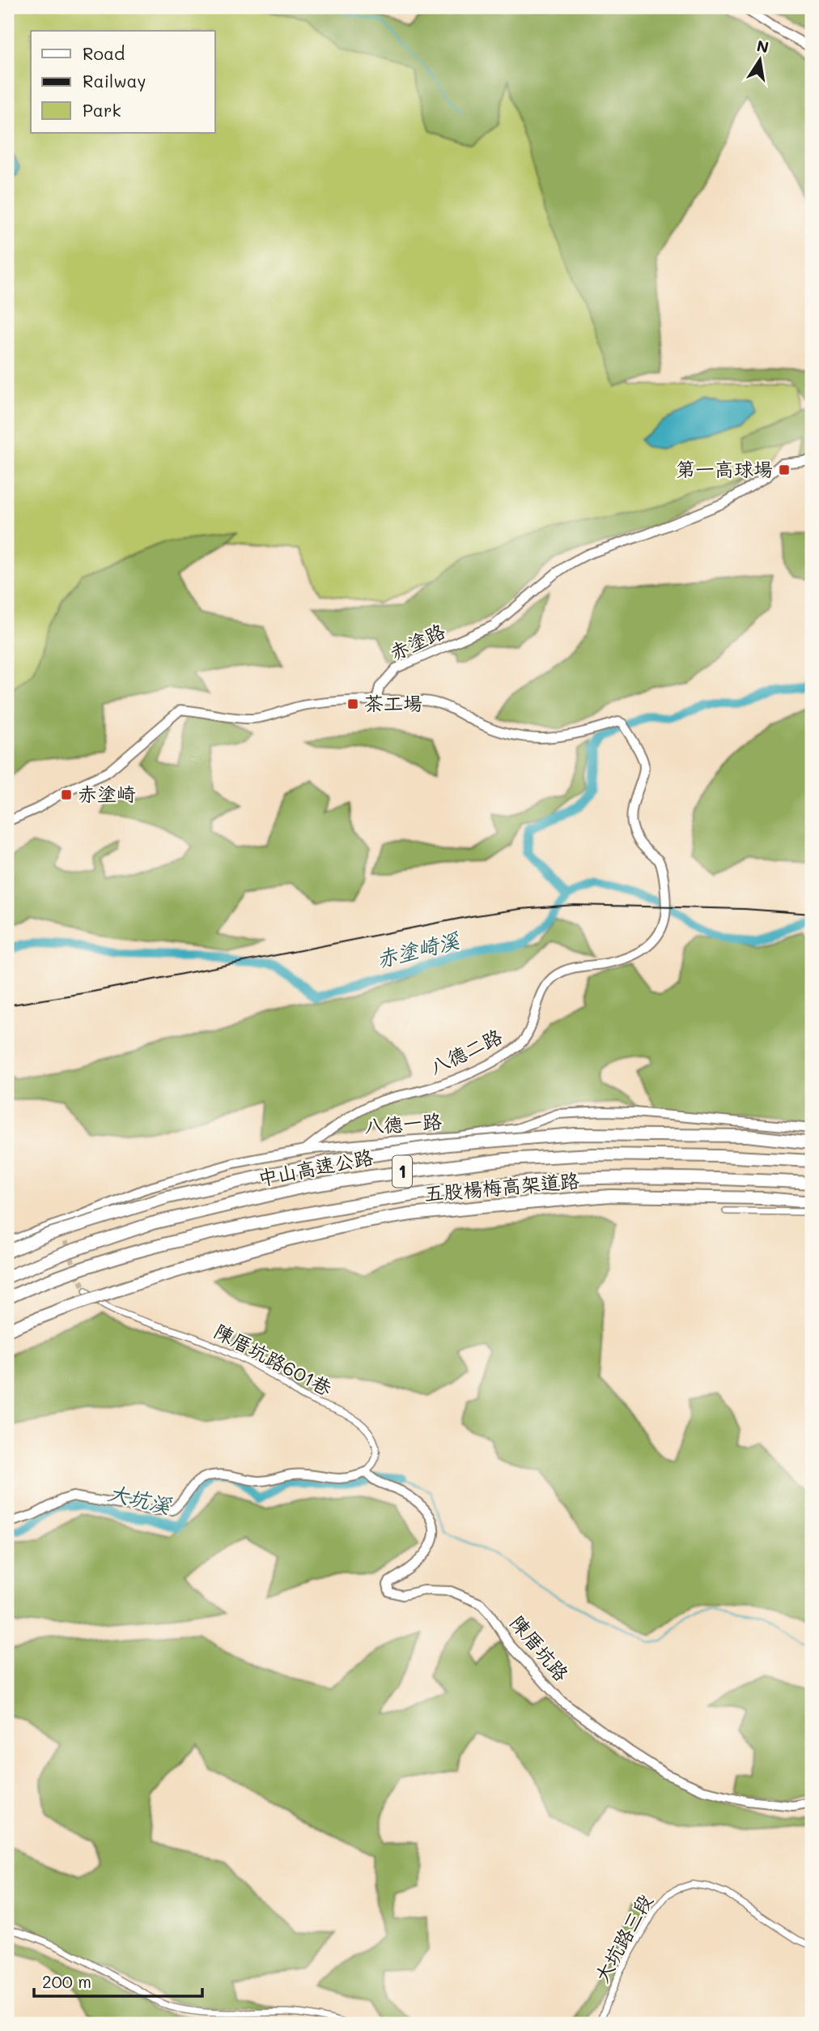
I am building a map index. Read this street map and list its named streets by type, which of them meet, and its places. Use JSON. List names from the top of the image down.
{
  "streets": {
    "highway": ["中山高速公路", "1", "五股楊梅高架道路"],
    "street": [
      "赤塗路",
      "八德二路",
      "八德一路",
      "陳厝坑路601巷",
      "陳厝坑路",
      "大坑路三段"
    ]
  },
  "crossings": [
    ["赤塗路", "八德二路"],
    ["八德二路", "八德一路"],
    ["陳厝坑路601巷", "陳厝坑路"]
  ],
  "water": ["赤塗崎溪", "大坑溪"],
  "places": {
    "transit": ["第一高球場", "茶工場", "赤塗崎"]
  },
  "legend": ["Road", "Railway", "Park"],
  "scale_bar": "200 m",
  "north": "top"
}
